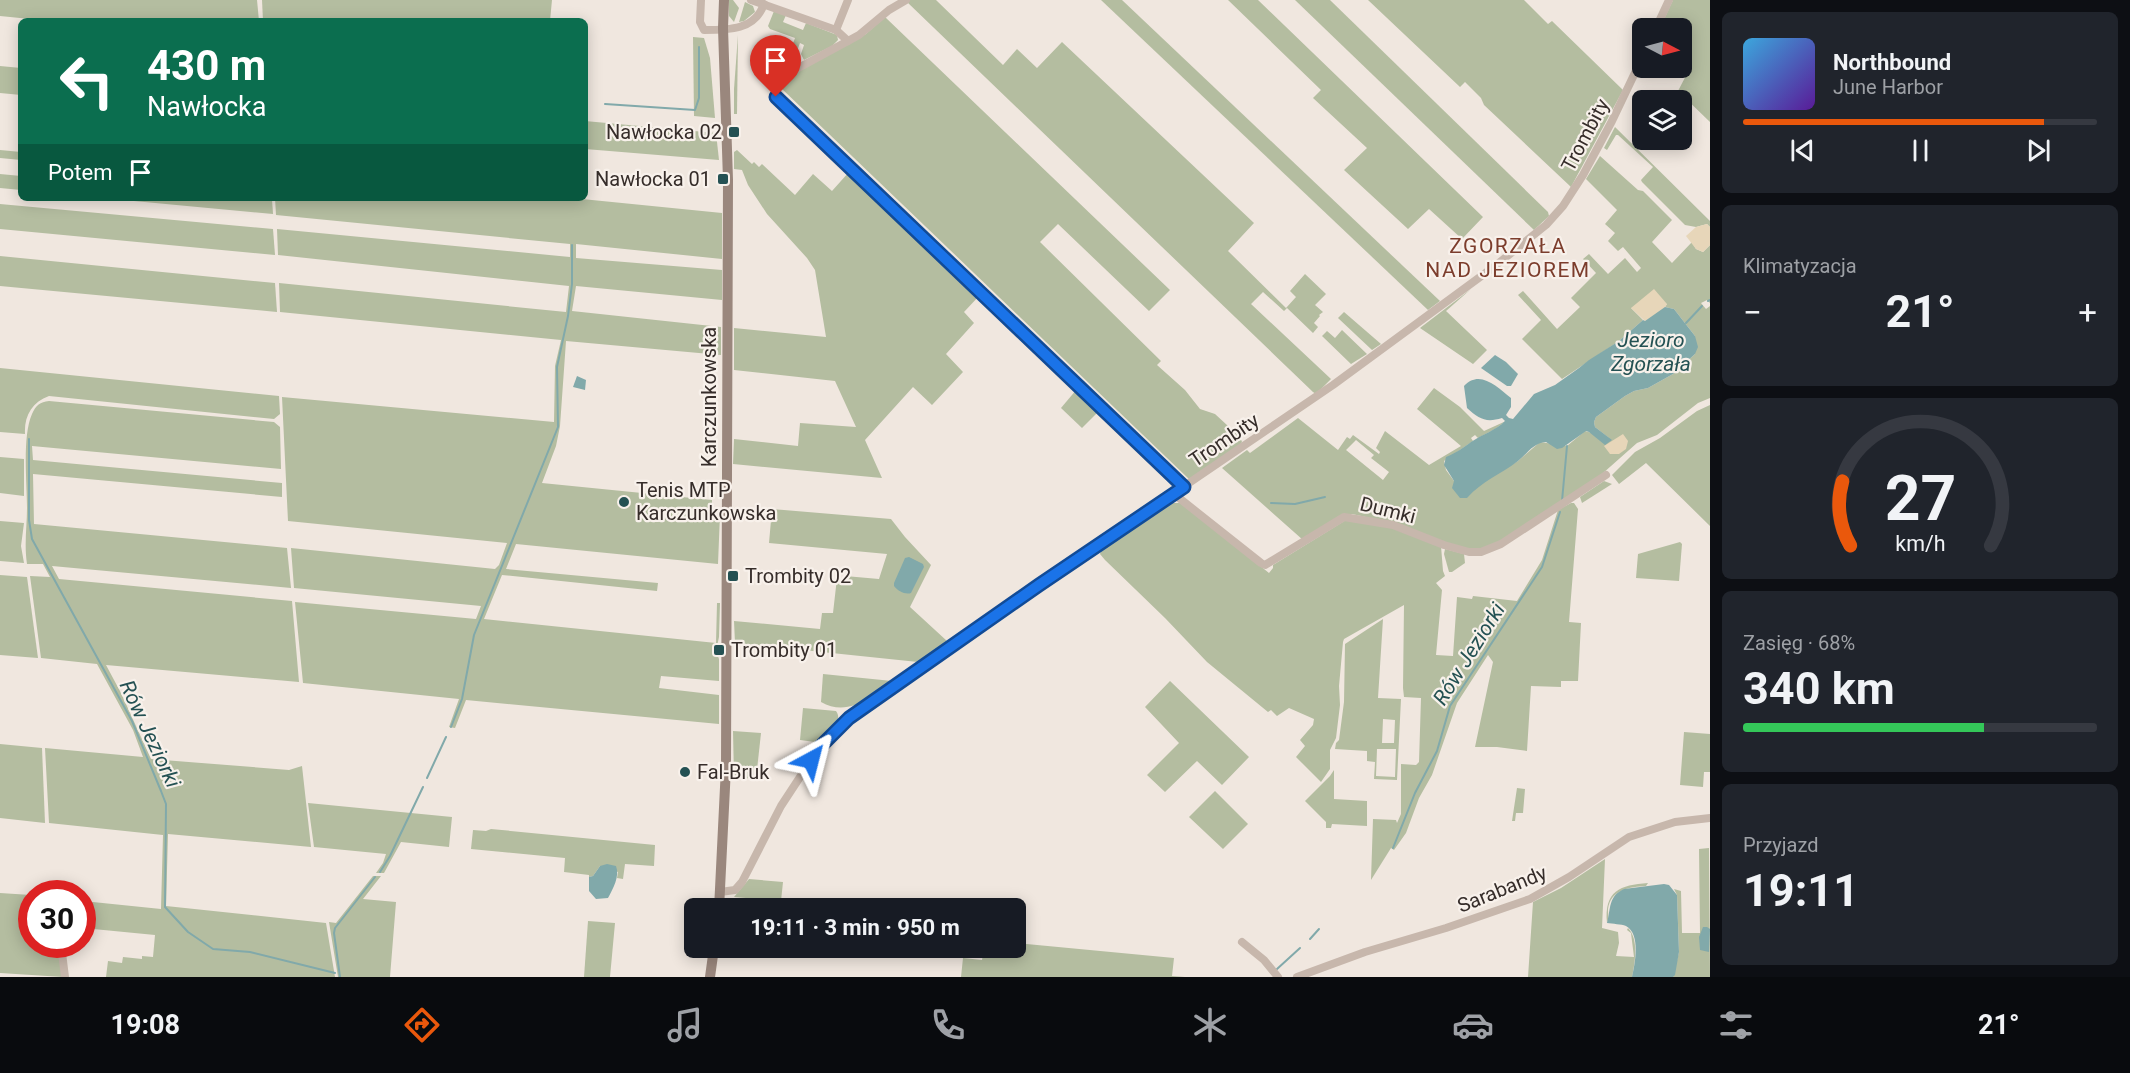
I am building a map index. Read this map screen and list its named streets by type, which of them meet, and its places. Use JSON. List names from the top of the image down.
{
  "streets": {
    "street": [
      "Trombity",
      "Karczunkowska",
      "Dumki",
      "Sarabandy"
    ]
  },
  "crossings": [
    ["Trombity", "Karczunkowska"],
    ["Trombity", "Dumki"]
  ],
  "districts": ["ZGORZAŁA NAD JEZIOREM"],
  "water": ["Jezioro Zgorzała", "Rów Jeziorki"],
  "places": {
    "transit": [
      "Nawłocka 02",
      "Nawłocka 01",
      "Trombity 02",
      "Trombity 01"
    ],
    "other": ["Tenis MTP Karczunkowska", "Fal-Bruk"]
  },
  "north": "right",
  "page": {
    "turn": ["430 m", "Nawłocka"],
    "song": ["Northbound", "June Harbor"],
    "then": "Potem",
    "tile": [
      "Klimatyzacja",
      ["Zasięg · 68%", "340 km"],
      ["Przyjazd", "19:11"]
    ],
    "heat": ["−", "21°", "+"],
    "limit": "30",
    "trip": "19:11 · 3 min · 950 m",
    "tabs": ["19:08", "21°"],
    "gauge": ["27", "km/h"]
  }
}
